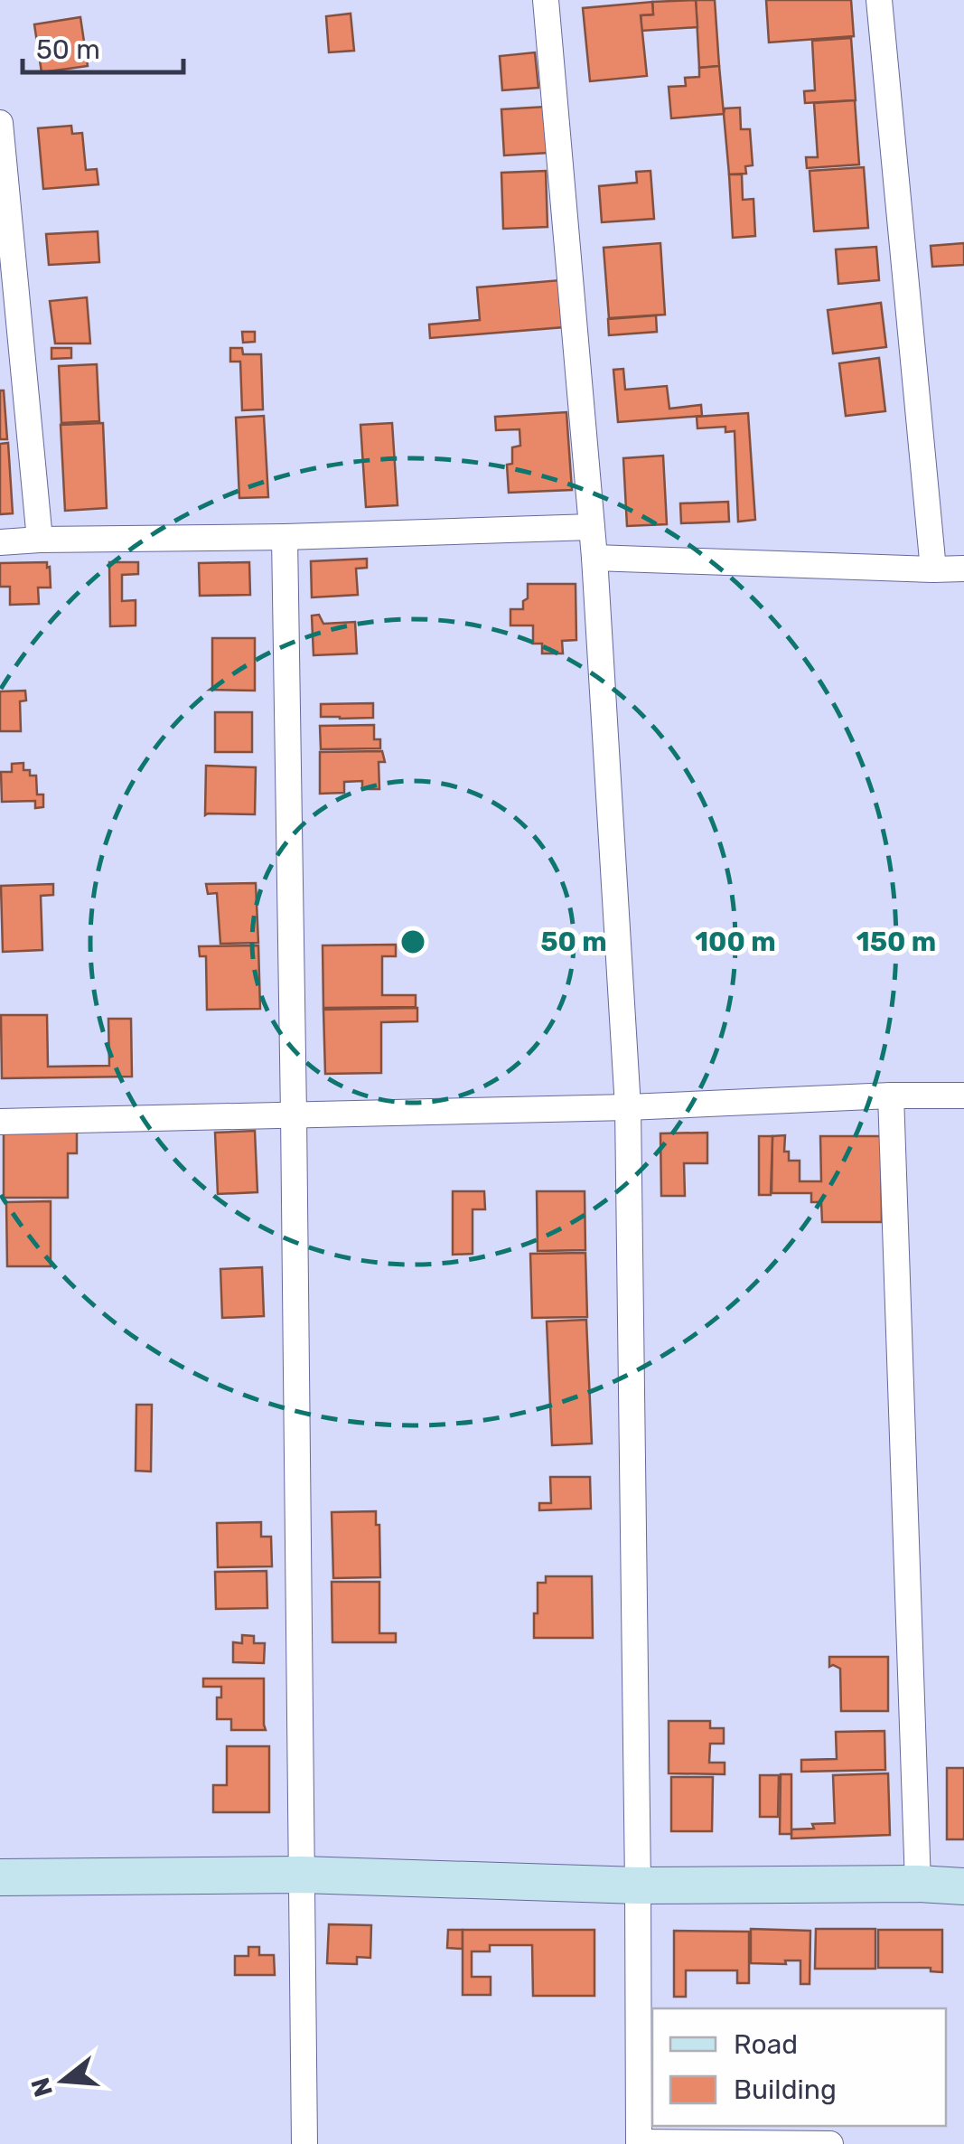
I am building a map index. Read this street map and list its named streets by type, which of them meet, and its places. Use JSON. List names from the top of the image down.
{
  "legend": ["Road", "Building"],
  "scale_bar": "50 m",
  "north": "left",
  "rings": ["50 m", "100 m", "150 m"]
}
